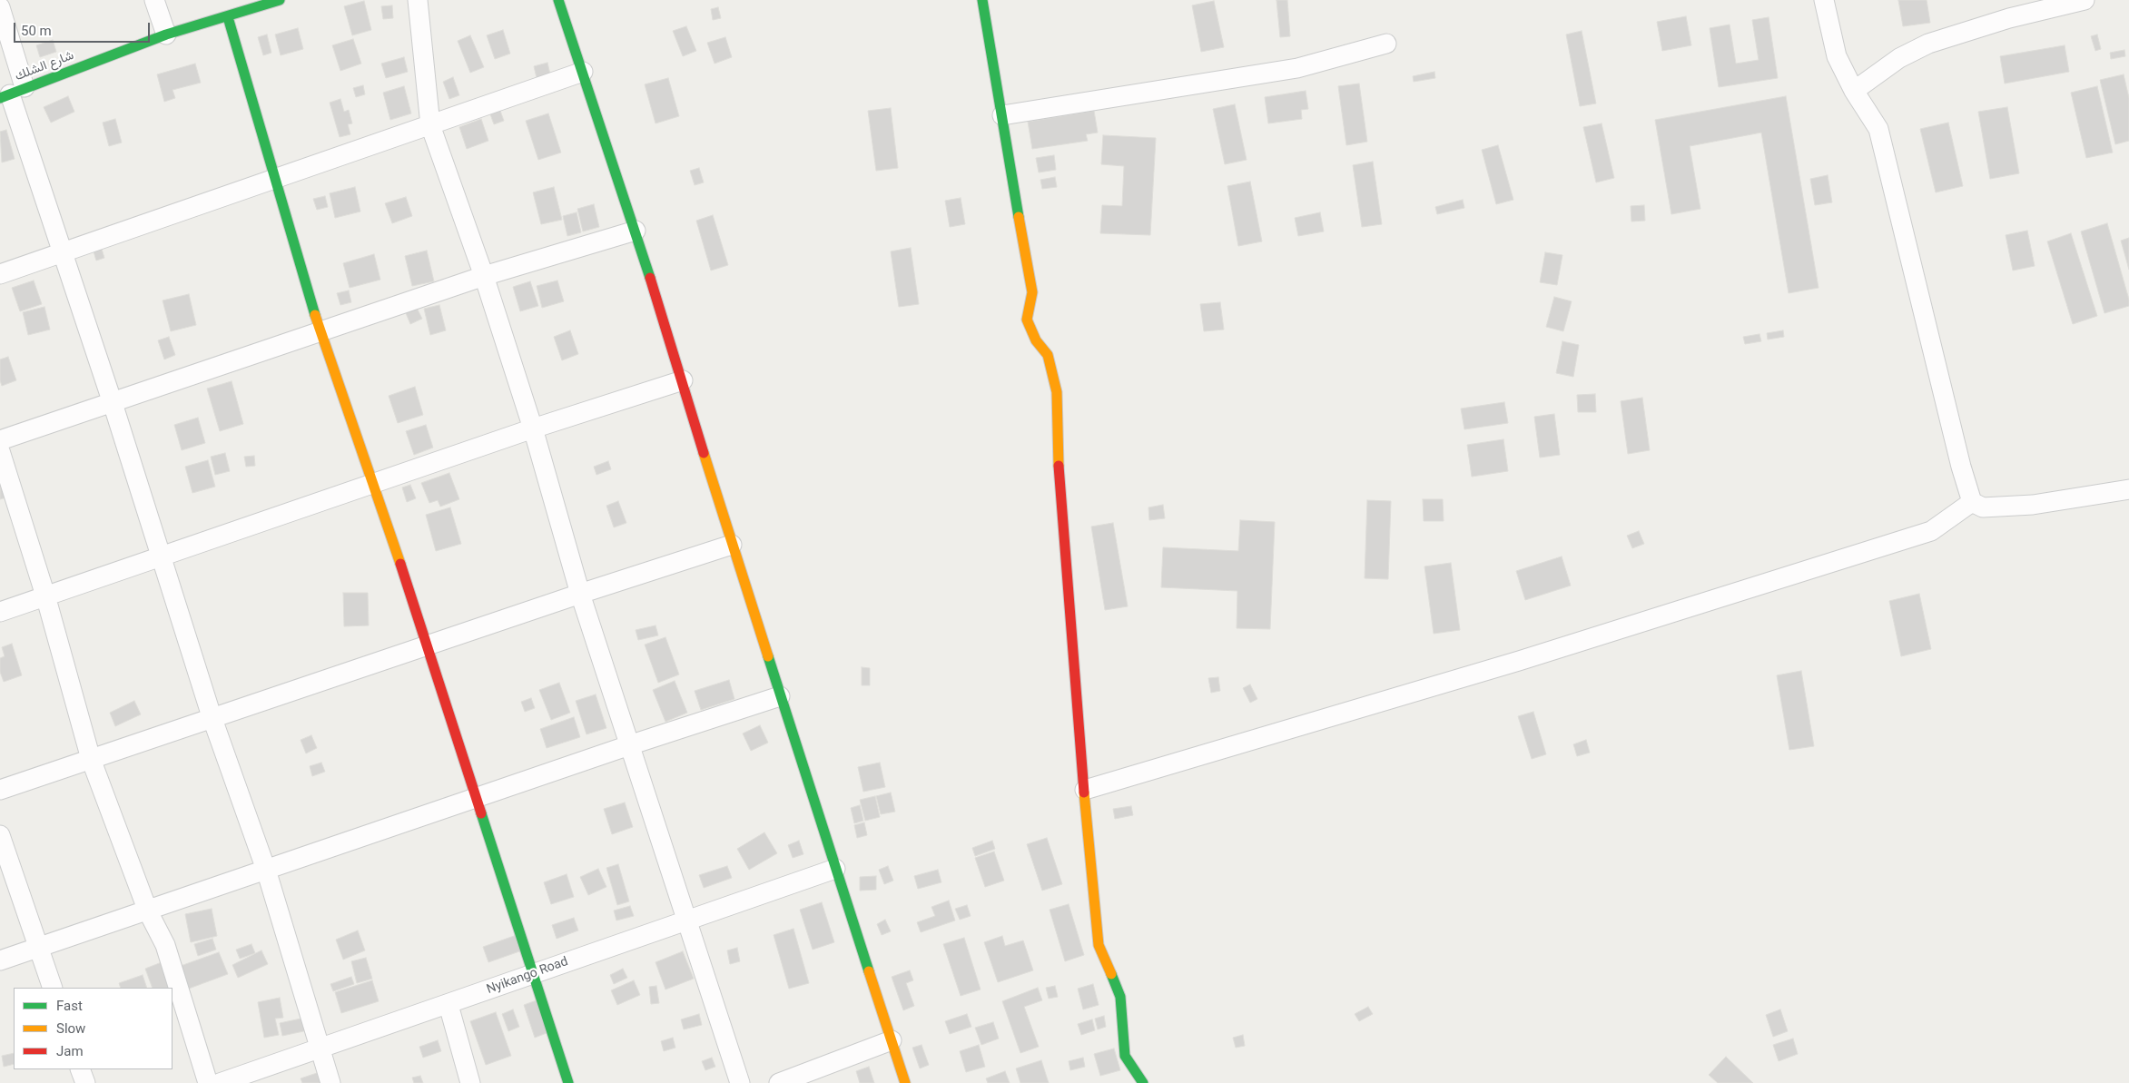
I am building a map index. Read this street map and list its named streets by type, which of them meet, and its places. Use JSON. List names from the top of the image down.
{
  "streets": {
    "street": ["شارع الشلك", "Nyikango Road"]
  },
  "legend": ["Fast", "Slow", "Jam"],
  "scale_bar": "50 m"
}
